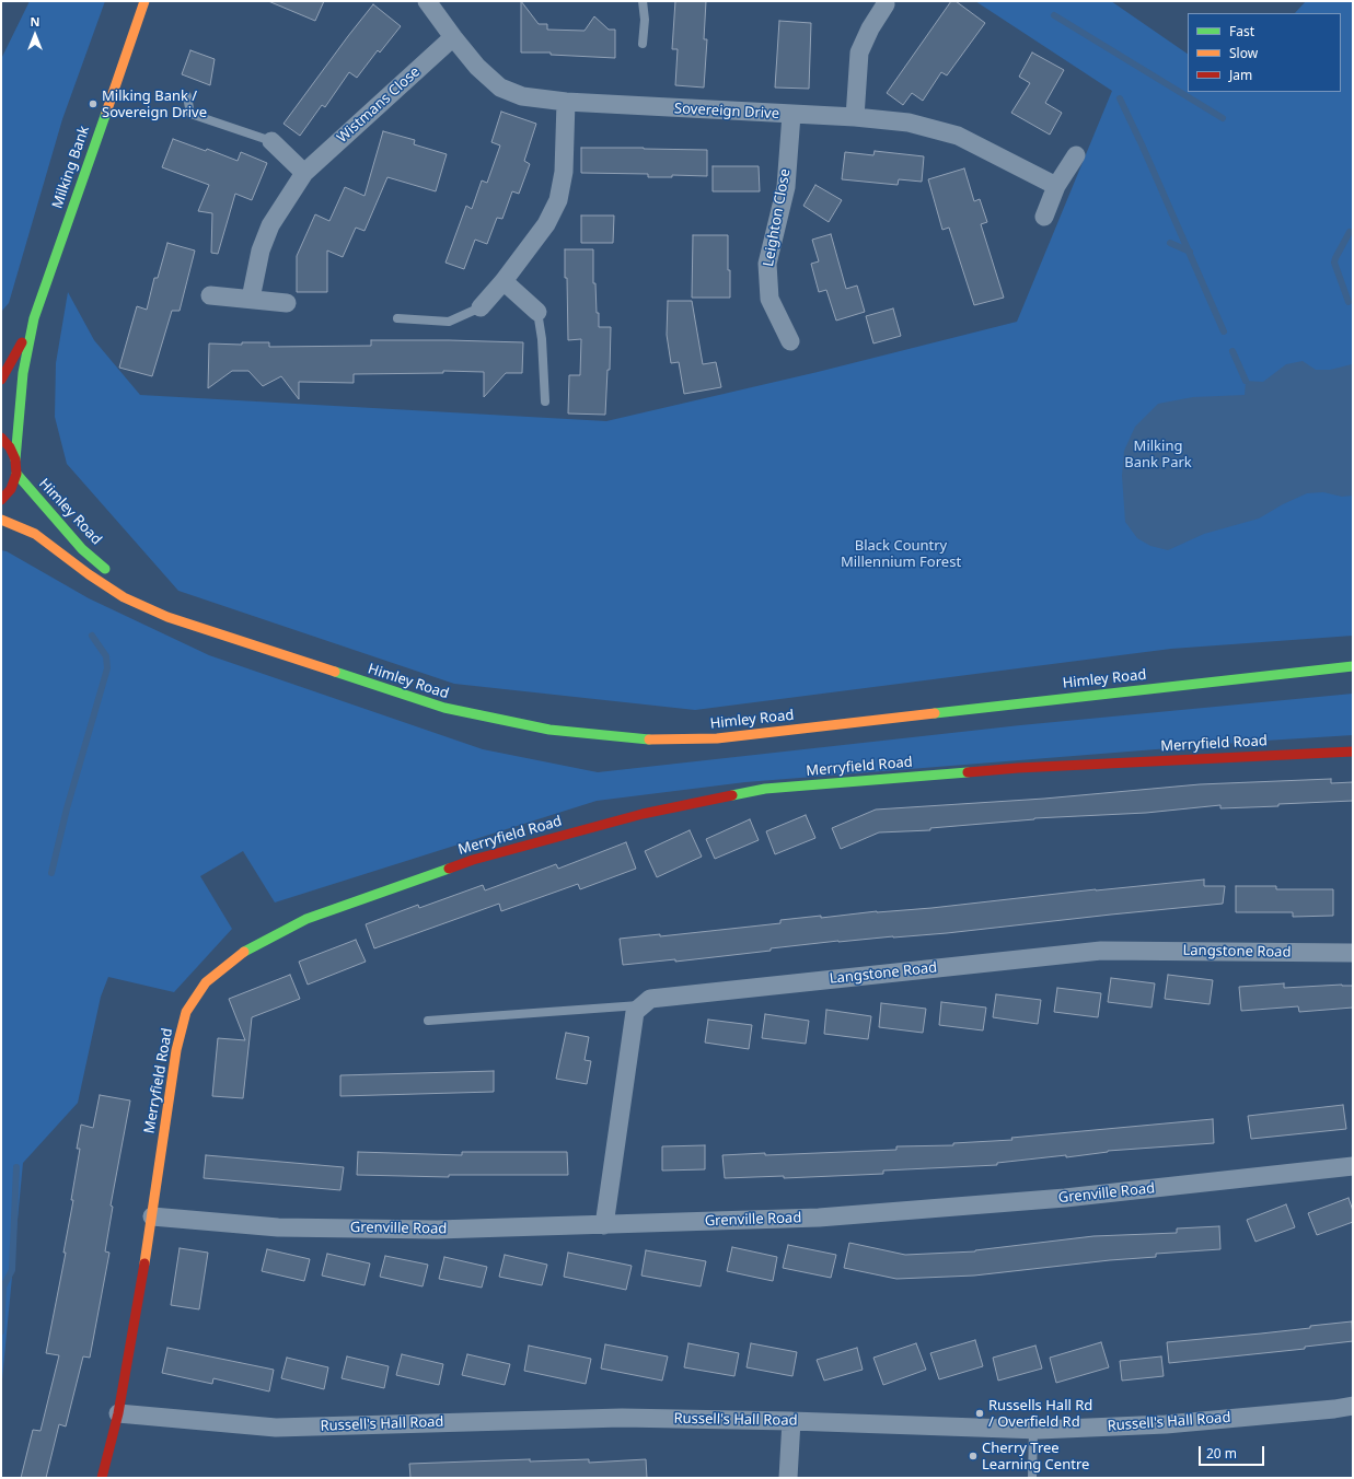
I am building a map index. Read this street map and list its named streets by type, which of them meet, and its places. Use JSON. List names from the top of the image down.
{
  "streets": {
    "street": [
      "Wistmans Close",
      "Sovereign Drive",
      "Milking Bank",
      "Leighton Close",
      "Himley Road",
      "Merryfield Road",
      "Langstone Road",
      "Grenville Road",
      "Russell's Hall Road"
    ]
  },
  "crossings": [
    ["Wistmans Close", "Sovereign Drive"],
    ["Sovereign Drive", "Leighton Close"],
    ["Milking Bank", "Himley Road"],
    ["Merryfield Road", "Grenville Road"],
    ["Merryfield Road", "Russell's Hall Road"]
  ],
  "parks": ["Milking Bank Park", "Black Country Millennium Forest"],
  "places": ["Milking Bank / Sovereign Drive", "Russells Hall Rd / Overfield Rd", "Cherry Tree Learning Centre"],
  "legend": ["Fast", "Slow", "Jam"],
  "scale_bar": "20 m",
  "north": "top"
}
